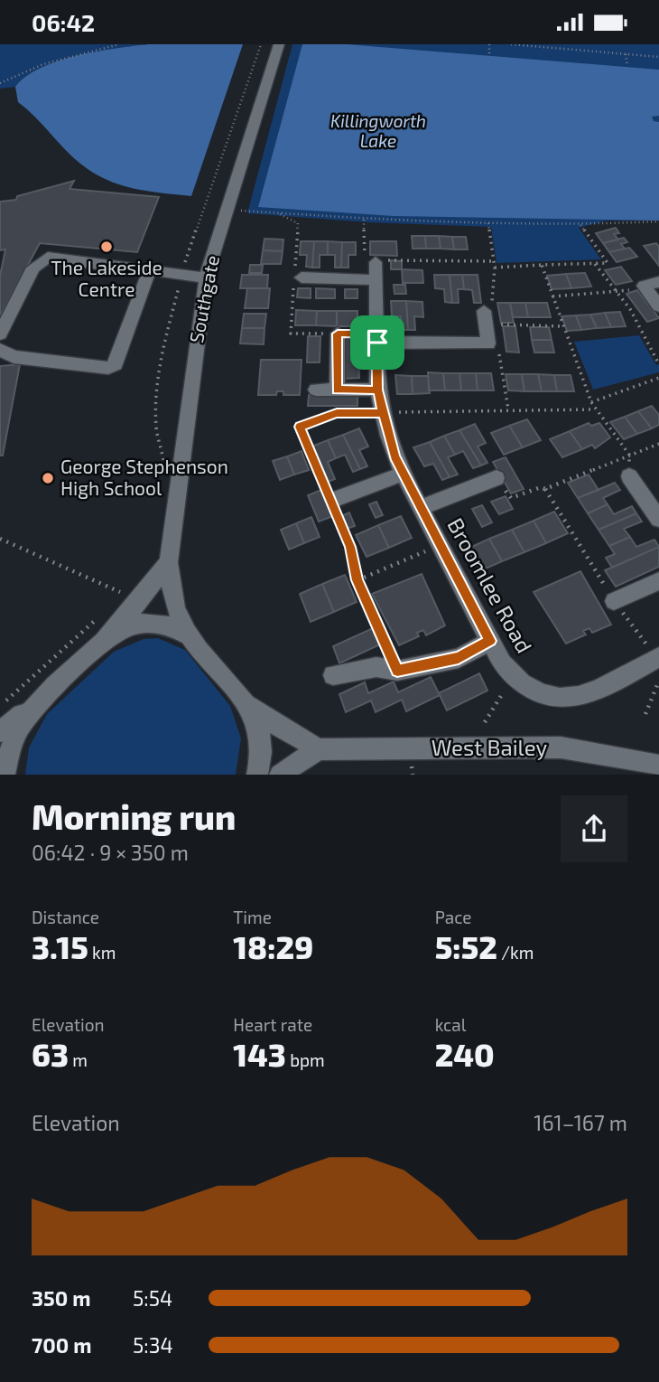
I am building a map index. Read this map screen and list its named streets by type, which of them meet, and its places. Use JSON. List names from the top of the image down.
{
  "streets": {
    "street": ["Southgate", "Broomlee Road", "West Bailey"]
  },
  "water": ["Killingworth Lake"],
  "places": ["The Lakeside Centre", "George Stephenson High School"],
  "page": {
    "status": "06:42",
    "heading": ["Morning run", "06:42 · 9 × 350 m"],
    "stats": [
      ["Distance", "3.15 km"],
      ["Time", "18:29"],
      ["Pace", "5:52 /km"],
      ["Elevation", "63 m"],
      ["Heart rate", "143 bpm"],
      ["kcal", "240"]
    ],
    "chart": ["Elevation", "161–167 m"],
    "list": [
      {
        "name": "350 m",
        "note": "5:54"
      },
      {
        "name": "700 m",
        "note": "5:34"
      }
    ]
  }
}
